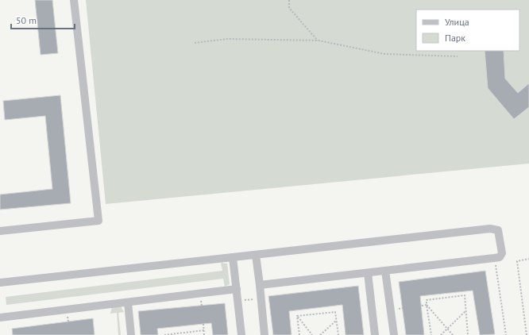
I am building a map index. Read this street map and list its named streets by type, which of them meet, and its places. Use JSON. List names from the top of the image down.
{
  "legend": ["Улица", "Парк"],
  "scale_bar": "50 m"
}
